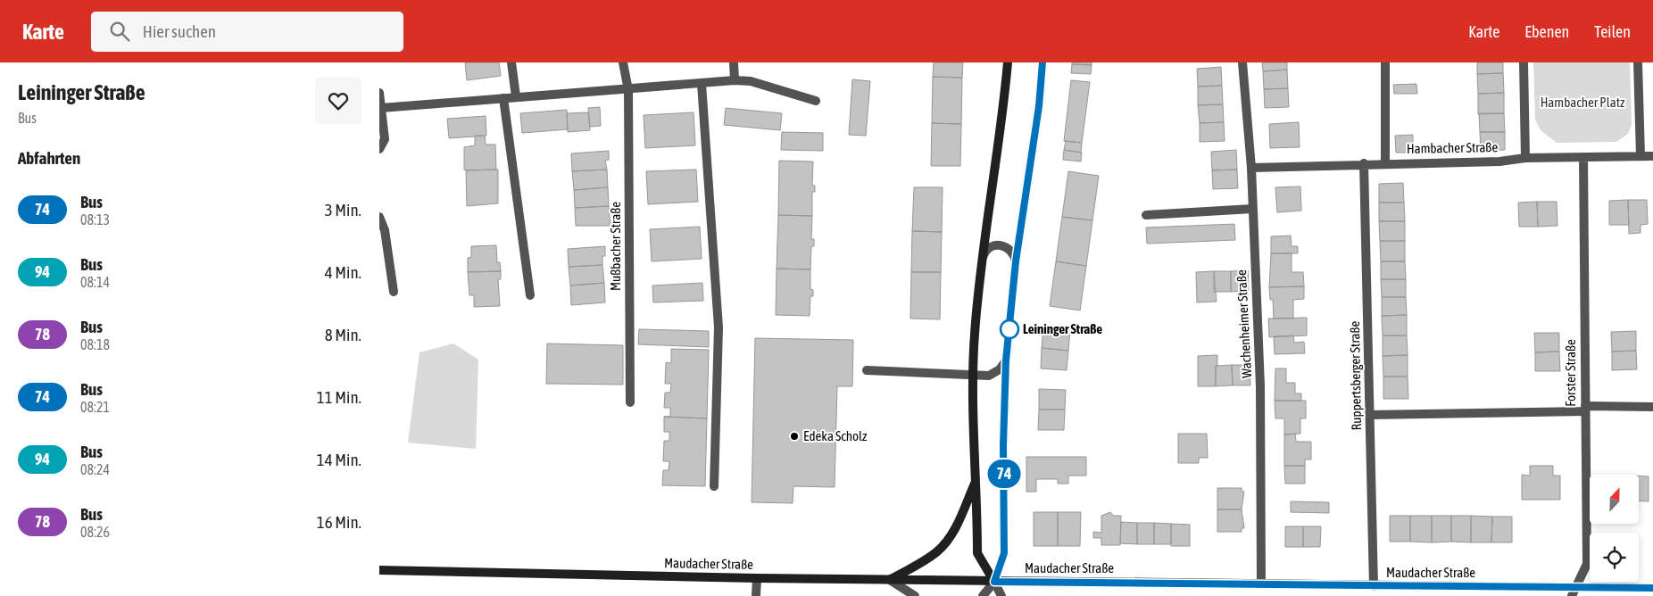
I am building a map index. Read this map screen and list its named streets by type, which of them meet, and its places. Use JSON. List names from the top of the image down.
{
  "streets": {
    "main road": ["Maudacher Straße"],
    "street": [
      "Hambacher Straße",
      "Mußbacher Straße",
      "Wachenheimer Straße",
      "Forster Straße",
      "Ruppertsberger Straße"
    ]
  },
  "crossings": [
    ["Hambacher Straße", "Wachenheimer Straße"],
    ["Hambacher Straße", "Forster Straße"],
    ["Hambacher Straße", "Ruppertsberger Straße"],
    ["Wachenheimer Straße", "Maudacher Straße"],
    ["Forster Straße", "Maudacher Straße"],
    ["Ruppertsberger Straße", "Maudacher Straße"]
  ],
  "parks": ["Hambacher Platz"],
  "places": ["Leininger Straße", "Edeka Scholz"],
  "lines": ["bus line 74"],
  "north": "top",
  "page": {
    "header": "Karte",
    "search": "Hier suchen",
    "nav": ["Karte", "Ebenen", "Teilen"],
    "heading": [
      ["Leininger Straße", "Bus"],
      "Abfahrten"
    ],
    "on_map": "74",
    "list": [
      {
        "mark": "74",
        "name": "Bus",
        "note": "08:13",
        "value": "3 Min."
      },
      {
        "mark": "94",
        "name": "Bus",
        "note": "08:14",
        "value": "4 Min."
      },
      {
        "mark": "78",
        "name": "Bus",
        "note": "08:18",
        "value": "8 Min."
      },
      {
        "mark": "74",
        "name": "Bus",
        "note": "08:21",
        "value": "11 Min."
      },
      {
        "mark": "94",
        "name": "Bus",
        "note": "08:24",
        "value": "14 Min."
      },
      {
        "mark": "78",
        "name": "Bus",
        "note": "08:26",
        "value": "16 Min."
      }
    ]
  }
}
